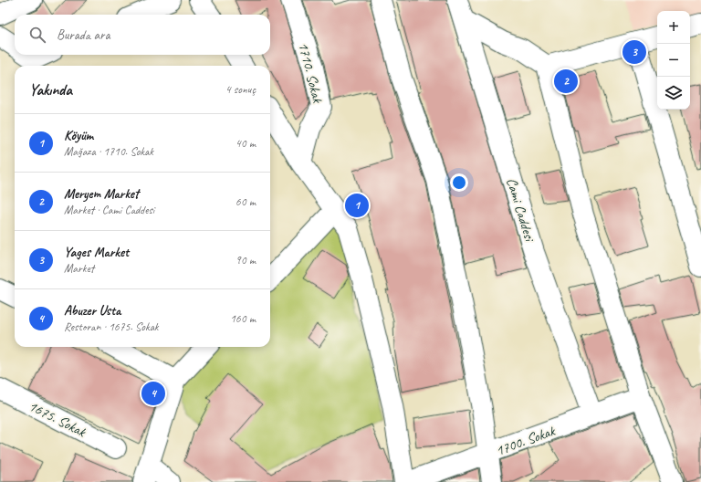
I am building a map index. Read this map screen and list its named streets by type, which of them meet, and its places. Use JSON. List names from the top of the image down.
{
  "streets": {
    "street": [
      "1710. Sokak",
      "Cami Caddesi",
      "1675. Sokak",
      "1700. Sokak"
    ]
  },
  "crossings": [
    ["Cami Caddesi", "1700. Sokak"]
  ],
  "page": {
    "map_buttons": ["+", "−"],
    "search": "Burada ara",
    "pins": [
      "3",
      "2",
      "1",
      "4"
    ],
    "heading": ["Yakında", "4 sonuç"],
    "list": [
      {
        "mark": "1",
        "name": "Köyüm",
        "note": "Mağaza · 1710. Sokak",
        "value": "40 m"
      },
      {
        "mark": "2",
        "name": "Meryem Market",
        "note": "Market · Cami Caddesi",
        "value": "60 m"
      },
      {
        "mark": "3",
        "name": "Yages Market",
        "note": "Market",
        "value": "90 m"
      },
      {
        "mark": "4",
        "name": "Abuzer Usta",
        "note": "Restoran · 1675. Sokak",
        "value": "160 m"
      }
    ]
  }
}
